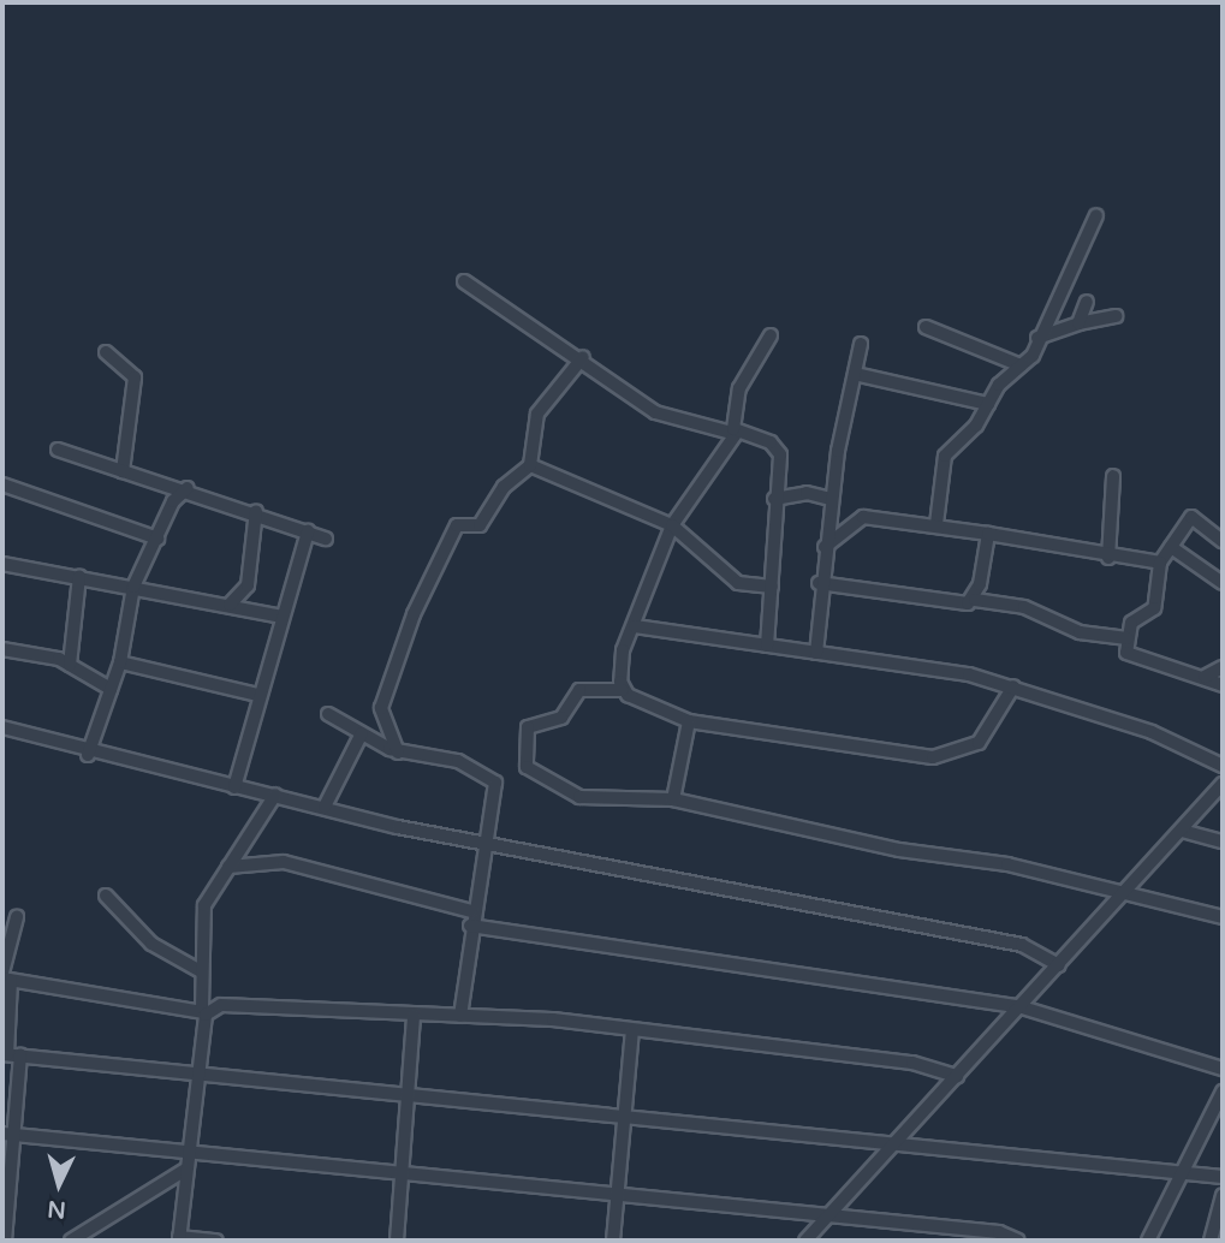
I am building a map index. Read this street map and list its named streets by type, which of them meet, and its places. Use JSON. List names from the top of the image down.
{
  "north": "bottom"
}
